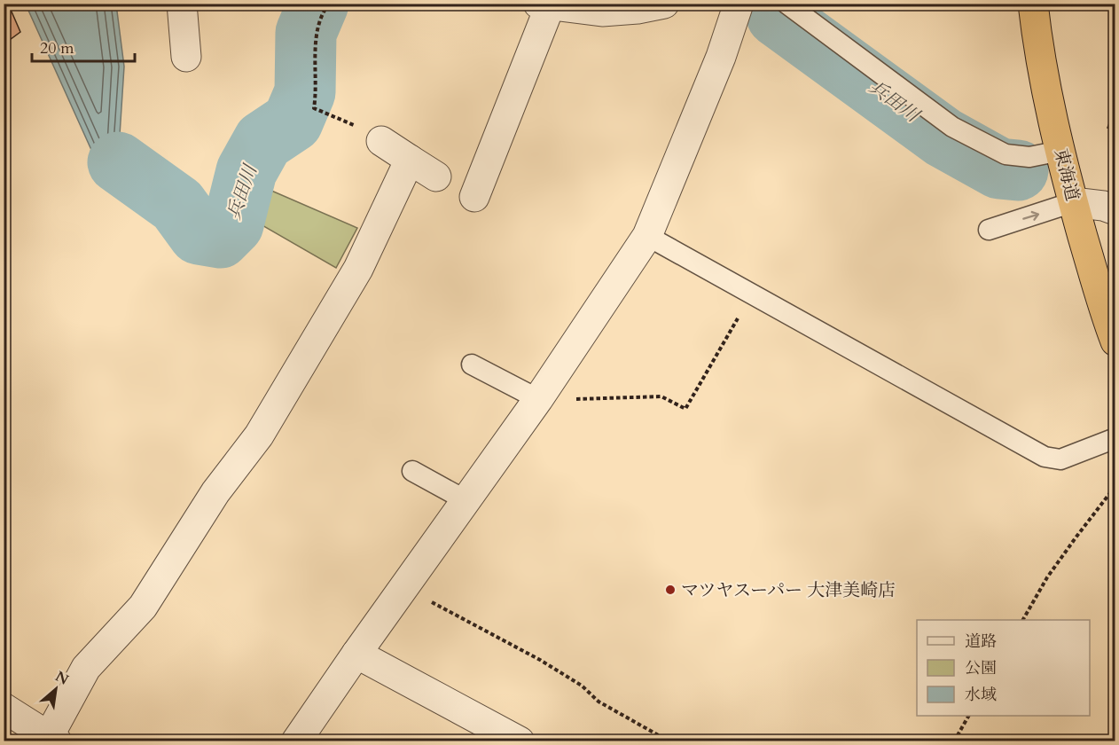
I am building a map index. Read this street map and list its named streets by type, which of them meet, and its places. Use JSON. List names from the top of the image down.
{
  "streets": {
    "highway": ["東海道"]
  },
  "water": ["兵田川"],
  "places": ["マツヤスーパー 大津美崎店"],
  "legend": ["道路", "公園", "水域"],
  "scale_bar": "20 m",
  "north": "top right"
}
